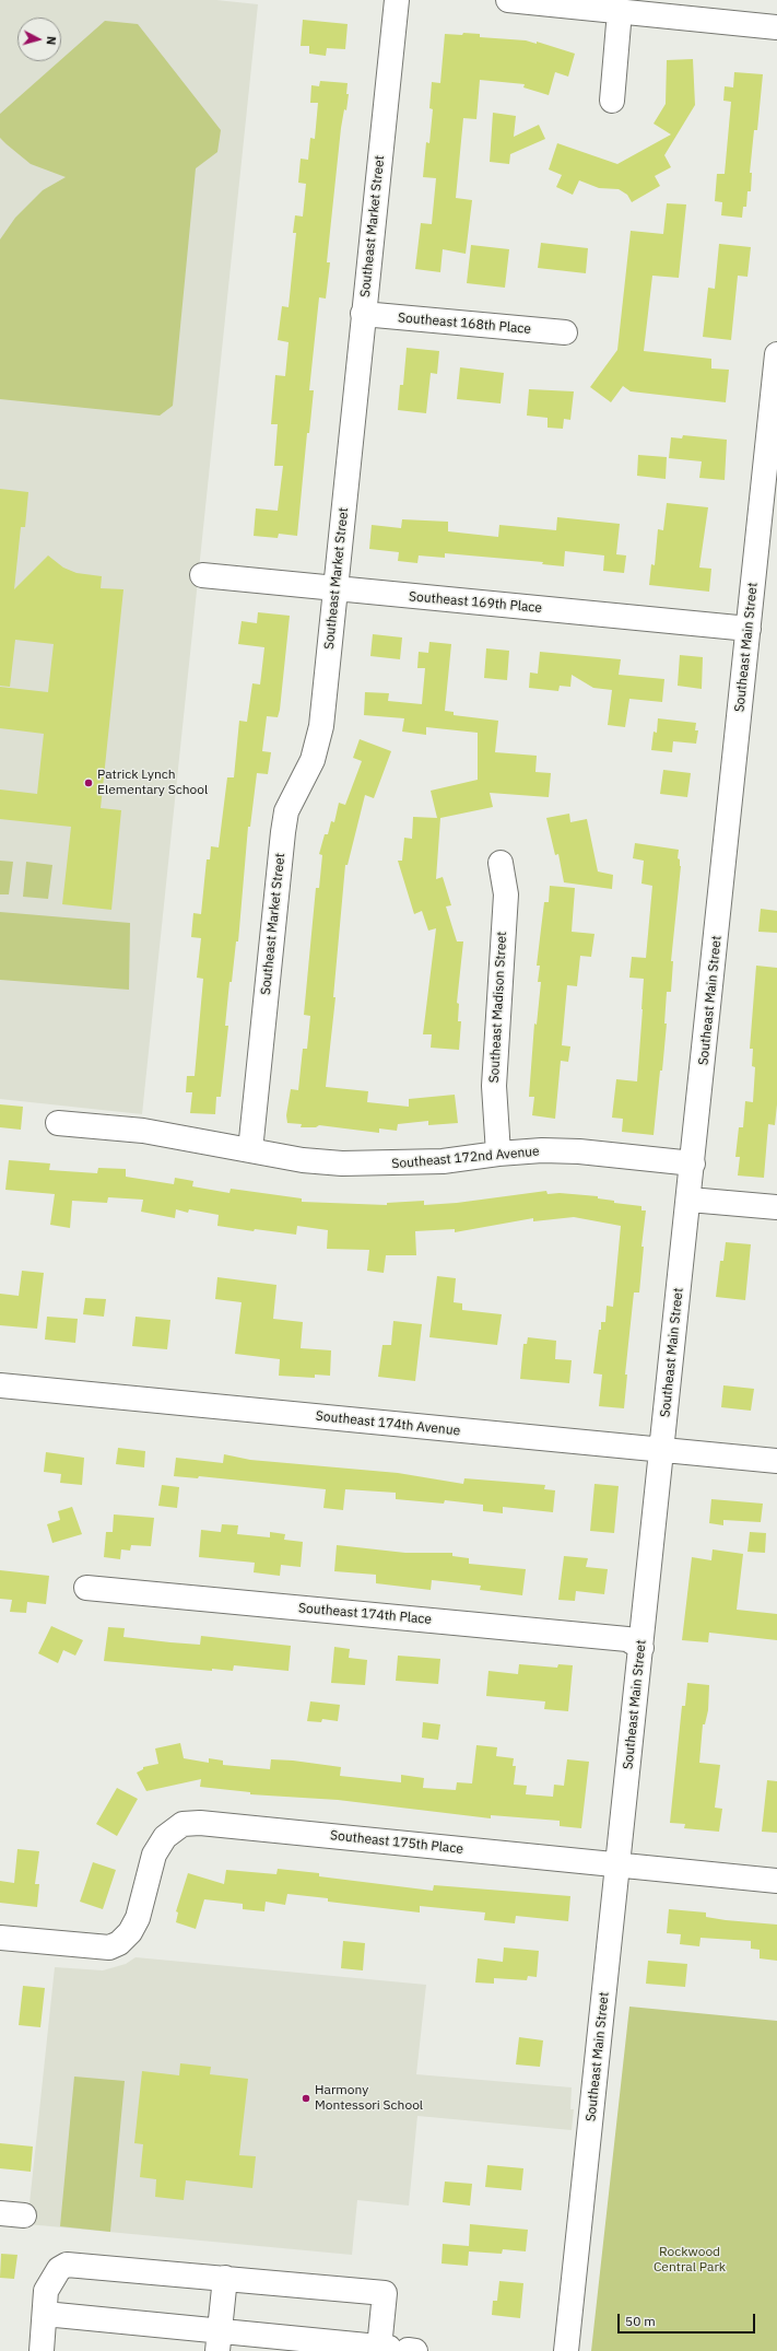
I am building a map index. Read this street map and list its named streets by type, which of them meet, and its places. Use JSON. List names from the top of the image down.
{
  "streets": {
    "street": [
      "Southeast Market Street",
      "Southeast 168th Place",
      "Southeast 169th Place",
      "Southeast Main Street",
      "Southeast Madison Street",
      "Southeast 172nd Avenue",
      "Southeast 174th Avenue",
      "Southeast 174th Place",
      "Southeast 175th Place"
    ]
  },
  "crossings": [
    ["Southeast Market Street", "Southeast 168th Place"],
    ["Southeast Market Street", "Southeast 169th Place"],
    ["Southeast Market Street", "Southeast 172nd Avenue"],
    ["Southeast 169th Place", "Southeast Main Street"],
    ["Southeast Main Street", "Southeast 172nd Avenue"],
    ["Southeast Main Street", "Southeast 174th Avenue"],
    ["Southeast Main Street", "Southeast 174th Place"],
    ["Southeast Main Street", "Southeast 175th Place"],
    ["Southeast Madison Street", "Southeast 172nd Avenue"]
  ],
  "parks": ["Rockwood Central Park"],
  "places": ["Patrick Lynch Elementary School", "Harmony Montessori School"],
  "scale_bar": "50 m",
  "north": "right"
}
